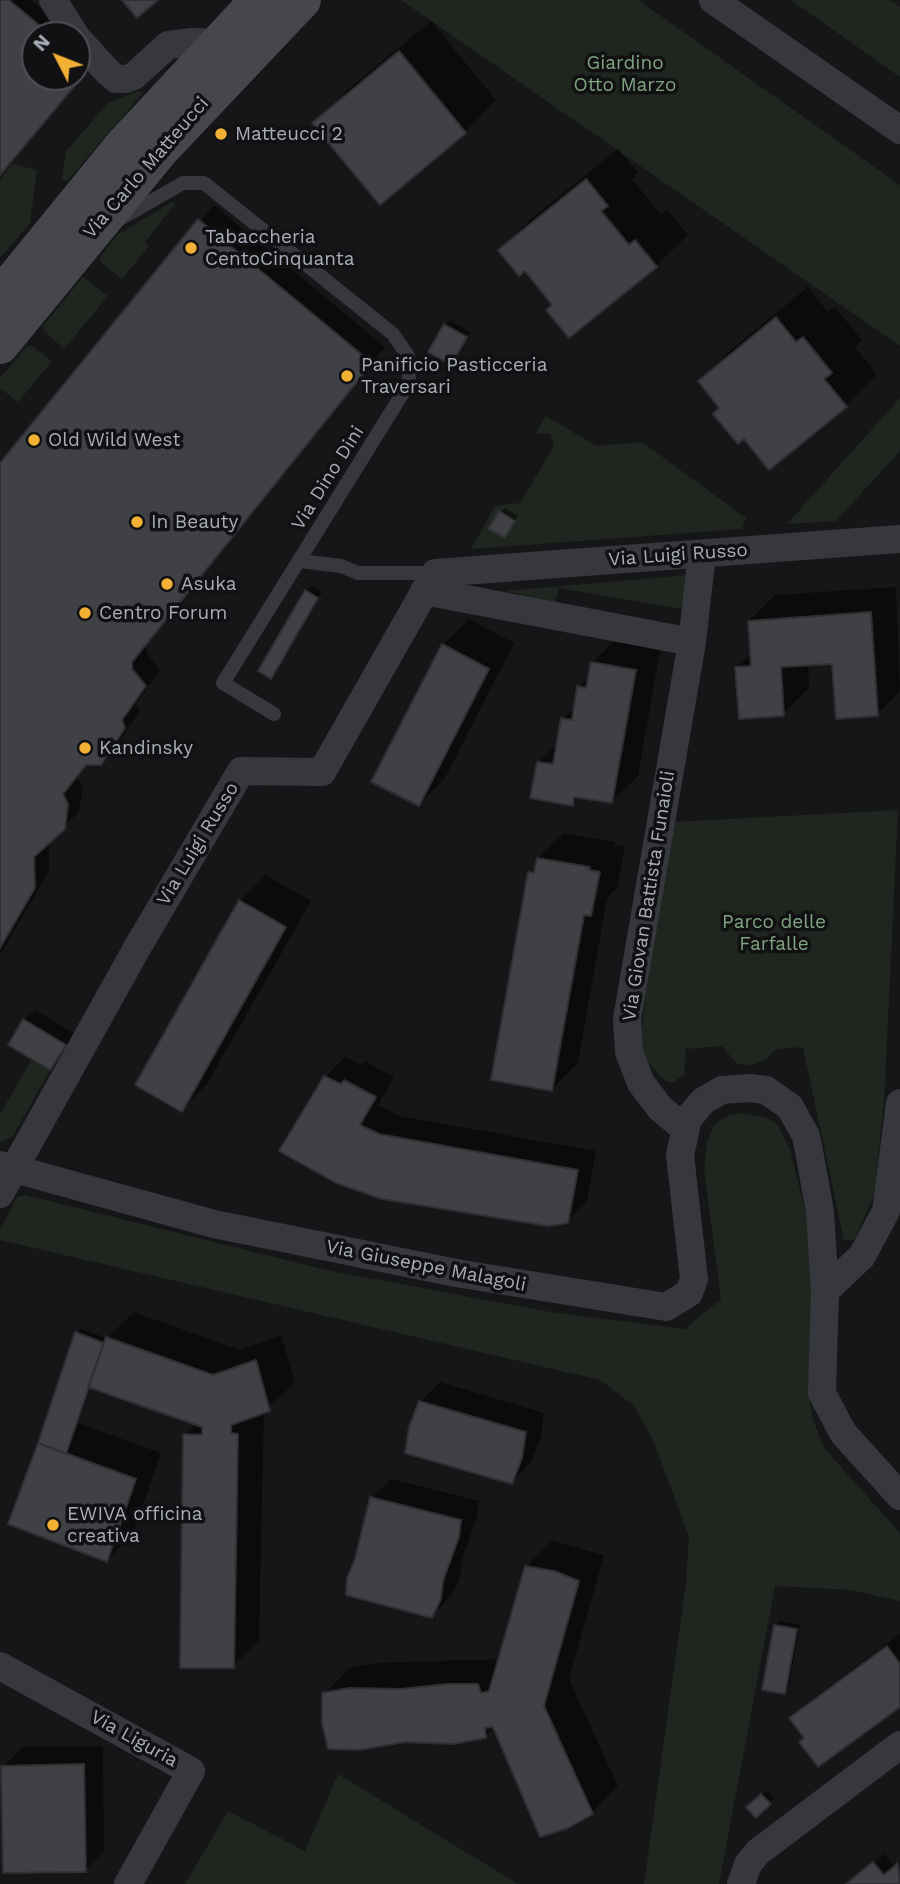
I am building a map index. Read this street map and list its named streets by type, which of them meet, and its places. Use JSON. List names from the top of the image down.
{
  "streets": {
    "main road": ["Via Carlo Matteucci"],
    "street": [
      "Via Luigi Russo",
      "Via Giovan Battista Funaioli",
      "Via Giuseppe Malagoli",
      "Via Liguria"
    ],
    "lane": ["Via Dino Dini"]
  },
  "crossings": [
    ["Via Carlo Matteucci", "Via Dino Dini"],
    ["Via Dino Dini", "Via Luigi Russo"],
    ["Via Luigi Russo", "Via Giovan Battista Funaioli"],
    ["Via Luigi Russo", "Via Giuseppe Malagoli"],
    ["Via Giovan Battista Funaioli", "Via Giuseppe Malagoli"]
  ],
  "parks": ["Giardino Otto Marzo", "Parco delle Farfalle"],
  "places": [
    "Matteucci 2",
    "Tabaccheria CentoCinquanta",
    "Panificio Pasticceria Traversari",
    "Old Wild West",
    "In Beauty",
    "Asuka",
    "Centro Forum",
    "Kandinsky",
    "EWIVA officina creativa"
  ],
  "north": "top left"
}
